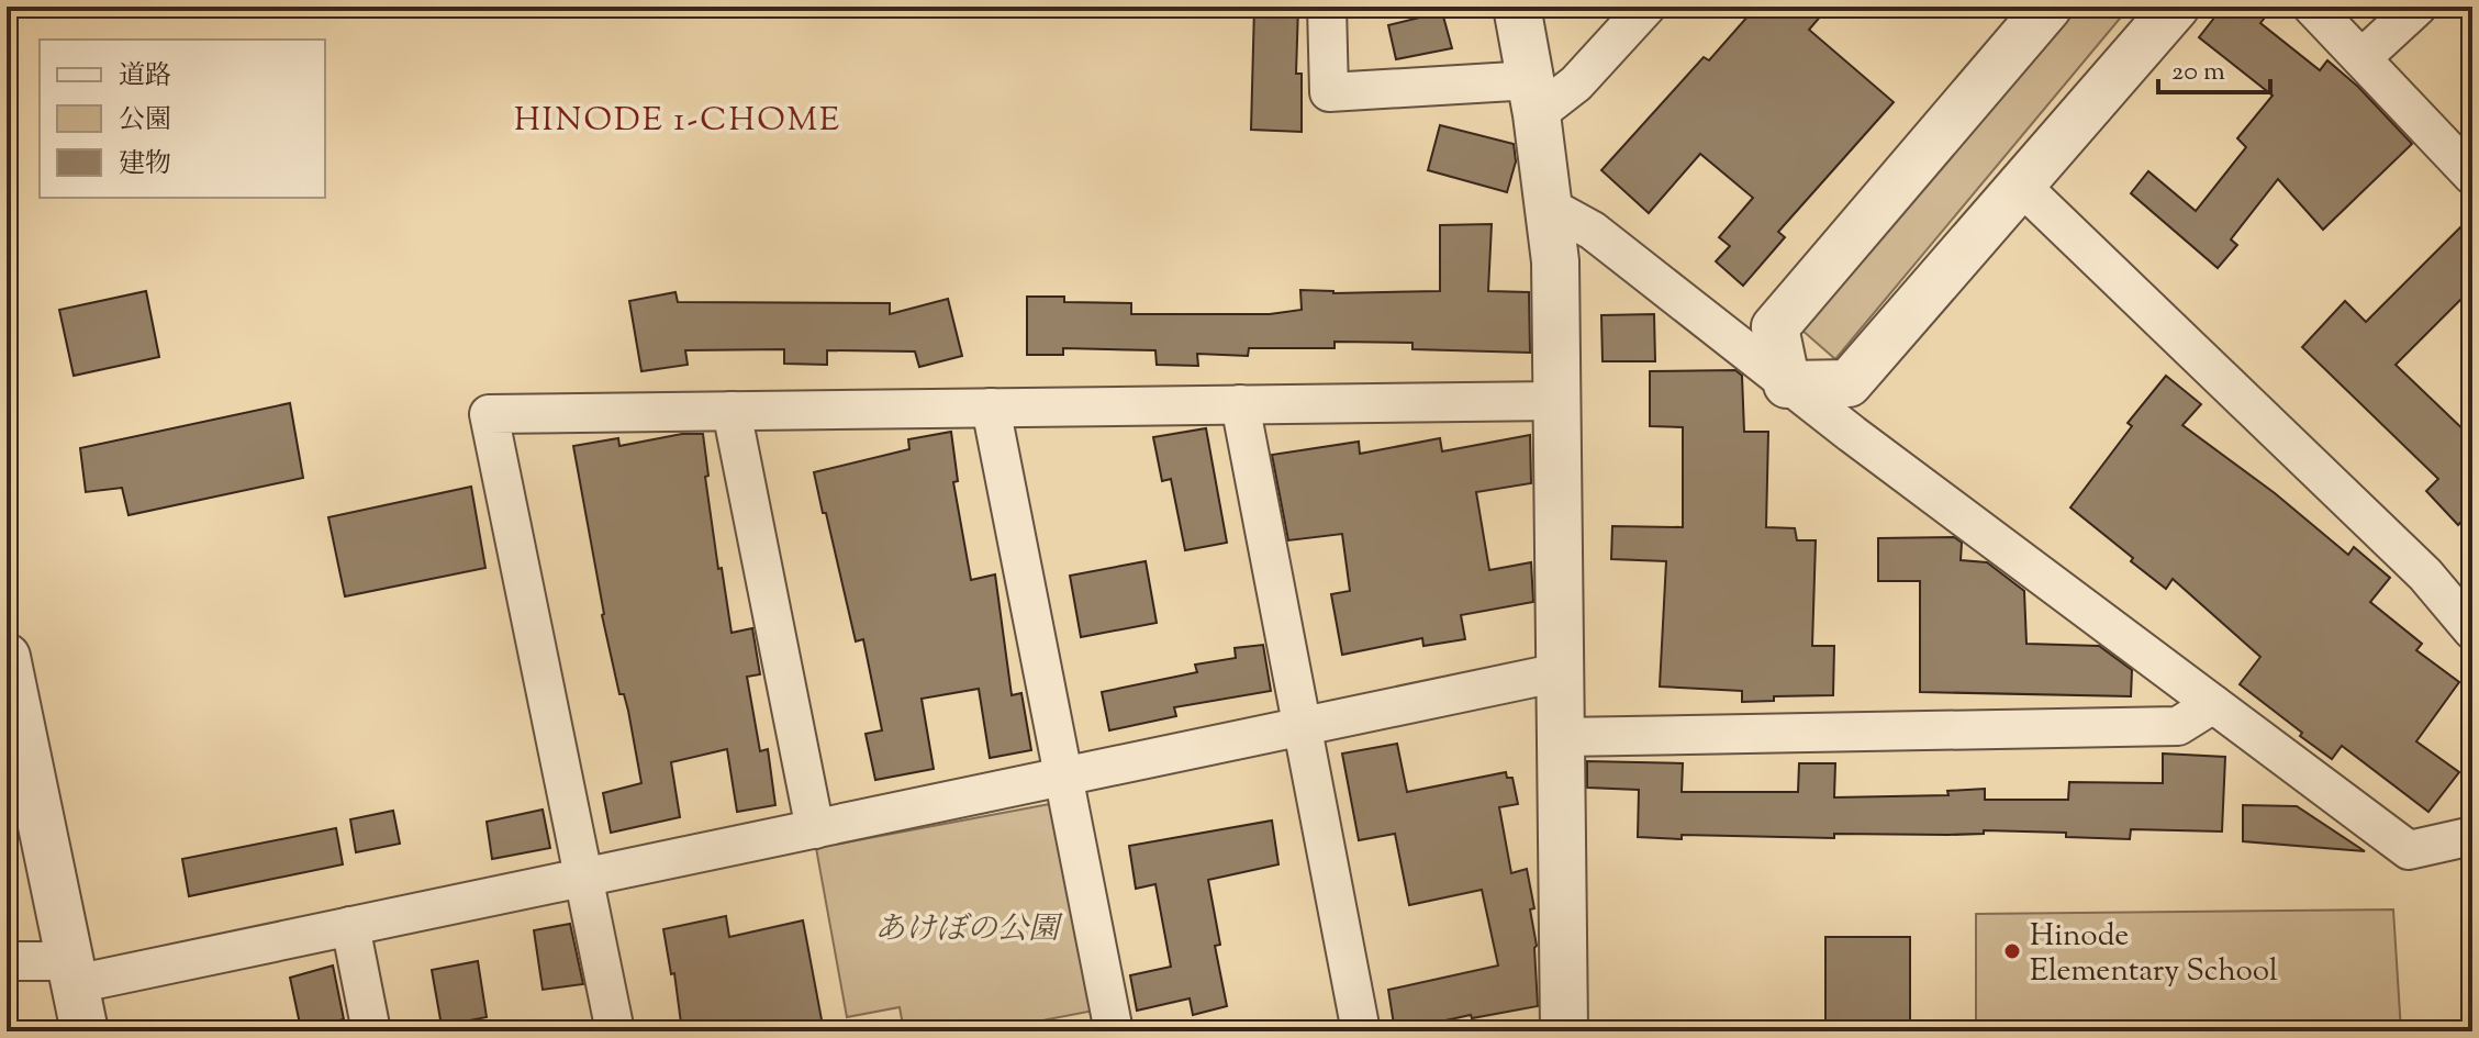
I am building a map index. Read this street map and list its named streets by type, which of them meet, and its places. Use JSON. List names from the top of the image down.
{
  "districts": ["HINODE 1-CHOME"],
  "parks": ["あけぼの公園"],
  "places": ["Hinode Elementary School"],
  "legend": ["道路", "公園", "建物"],
  "scale_bar": "20 m"
}
